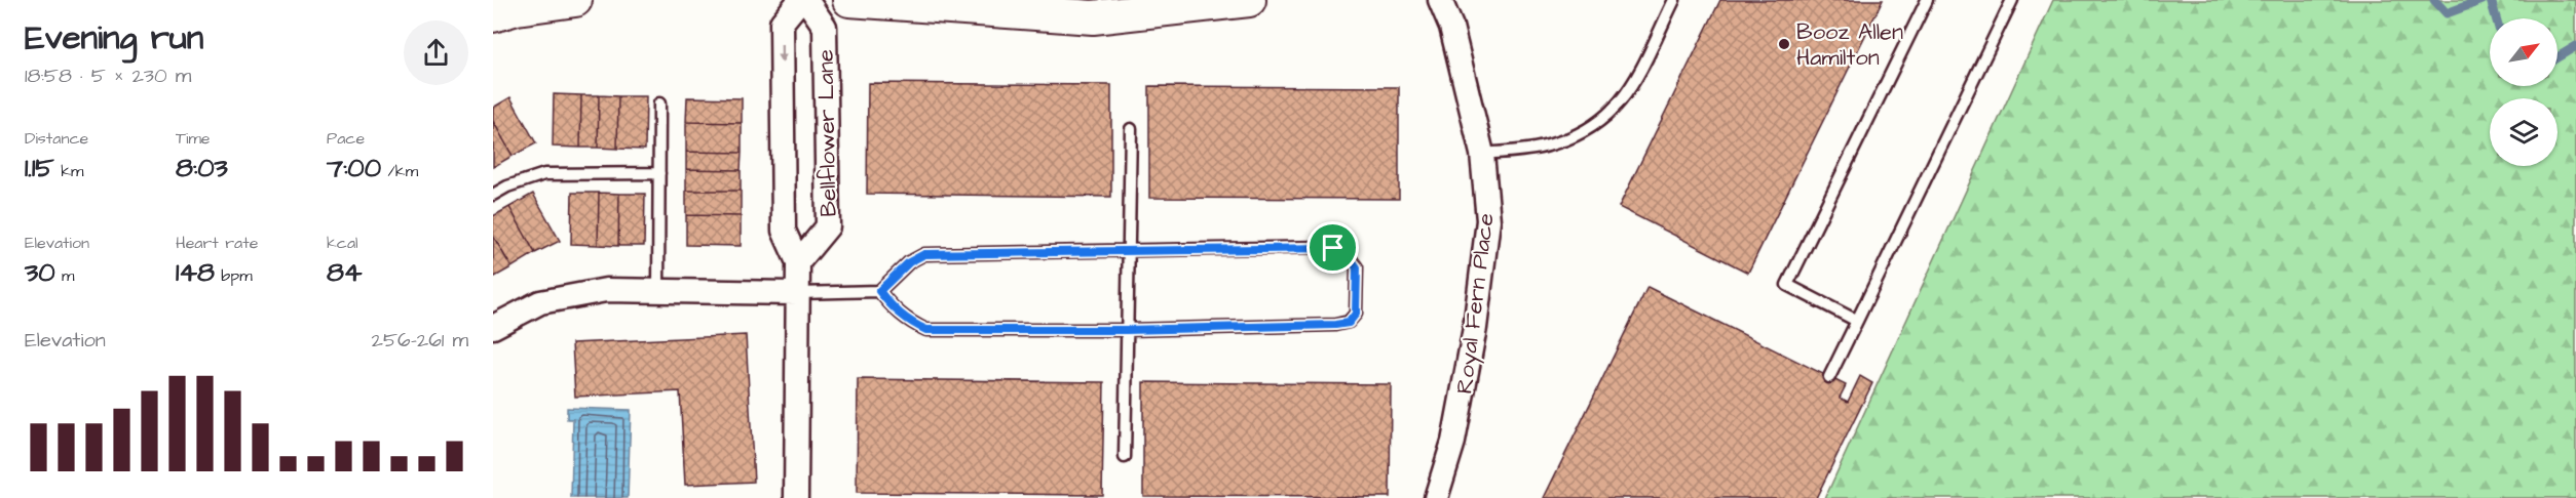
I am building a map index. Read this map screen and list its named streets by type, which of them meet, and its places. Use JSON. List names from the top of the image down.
{
  "streets": {
    "street": ["Bellflower Lane", "Royal Fern Place"]
  },
  "places": ["Booz Allen Hamilton"],
  "north": "top right",
  "page": {
    "heading": ["Evening run", "18:58 · 5 × 230 m"],
    "stats": [
      ["Distance", "1.15 km"],
      ["Time", "8:03"],
      ["Pace", "7:00 /km"],
      ["Elevation", "30 m"],
      ["Heart rate", "148 bpm"],
      ["kcal", "84"]
    ],
    "chart": ["Elevation", "256–261 m"]
  }
}
